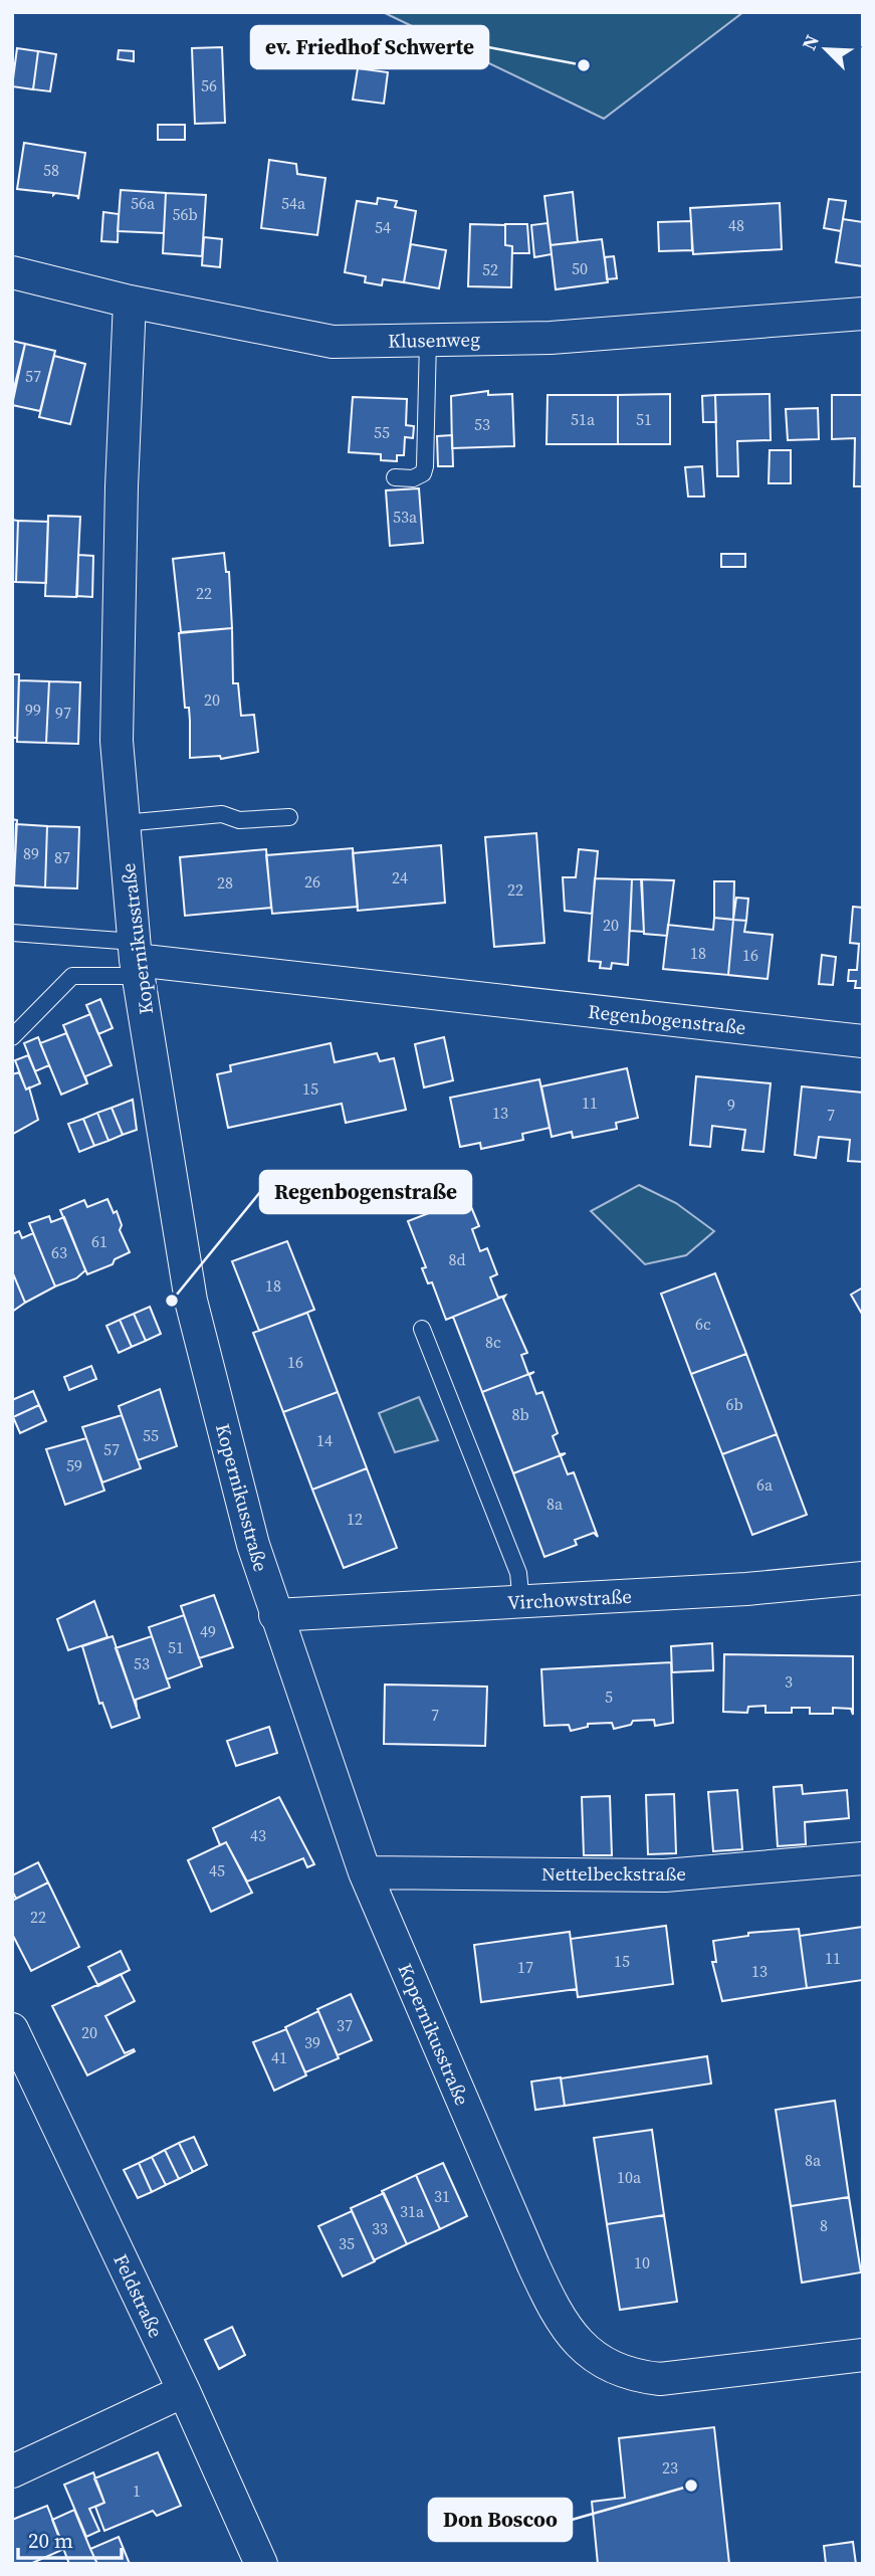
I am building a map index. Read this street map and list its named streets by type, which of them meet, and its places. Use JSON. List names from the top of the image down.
{
  "streets": {
    "street": [
      "Klusenweg",
      "Kopernikusstraße",
      "Regenbogenstraße",
      "Virchowstraße",
      "Nettelbeckstraße",
      "Feldstraße"
    ]
  },
  "crossings": [
    ["Klusenweg", "Kopernikusstraße"],
    ["Kopernikusstraße", "Regenbogenstraße"],
    ["Kopernikusstraße", "Virchowstraße"],
    ["Kopernikusstraße", "Nettelbeckstraße"]
  ],
  "places": ["ev. Friedhof Schwerte", "Regenbogenstraße", "Don Boscoo"],
  "house_numbers": [
    "56",
    "58",
    "56a",
    "54a",
    "56b",
    "48",
    "54",
    "50",
    "52",
    "57",
    "51a",
    "51",
    "53",
    "55",
    "53a",
    "22",
    "20",
    "99",
    "97",
    "89",
    "87",
    "24",
    "26",
    "28",
    "22",
    "20",
    "18",
    "16",
    "15",
    "11",
    "9",
    "13",
    "7",
    "61",
    "63",
    "8d",
    "18",
    "6c",
    "8c",
    "16",
    "6b",
    "8b",
    "55",
    "14",
    "57",
    "59",
    "6a",
    "8a",
    "12",
    "49",
    "51",
    "53",
    "3",
    "5",
    "7",
    "43",
    "45",
    "22",
    "11",
    "15",
    "17",
    "13",
    "37",
    "20",
    "39",
    "41",
    "8a",
    "10a",
    "31",
    "31a",
    "8",
    "33",
    "35",
    "10",
    "23",
    "1"
  ],
  "scale_bar": "20 m",
  "north": "top left"
}
